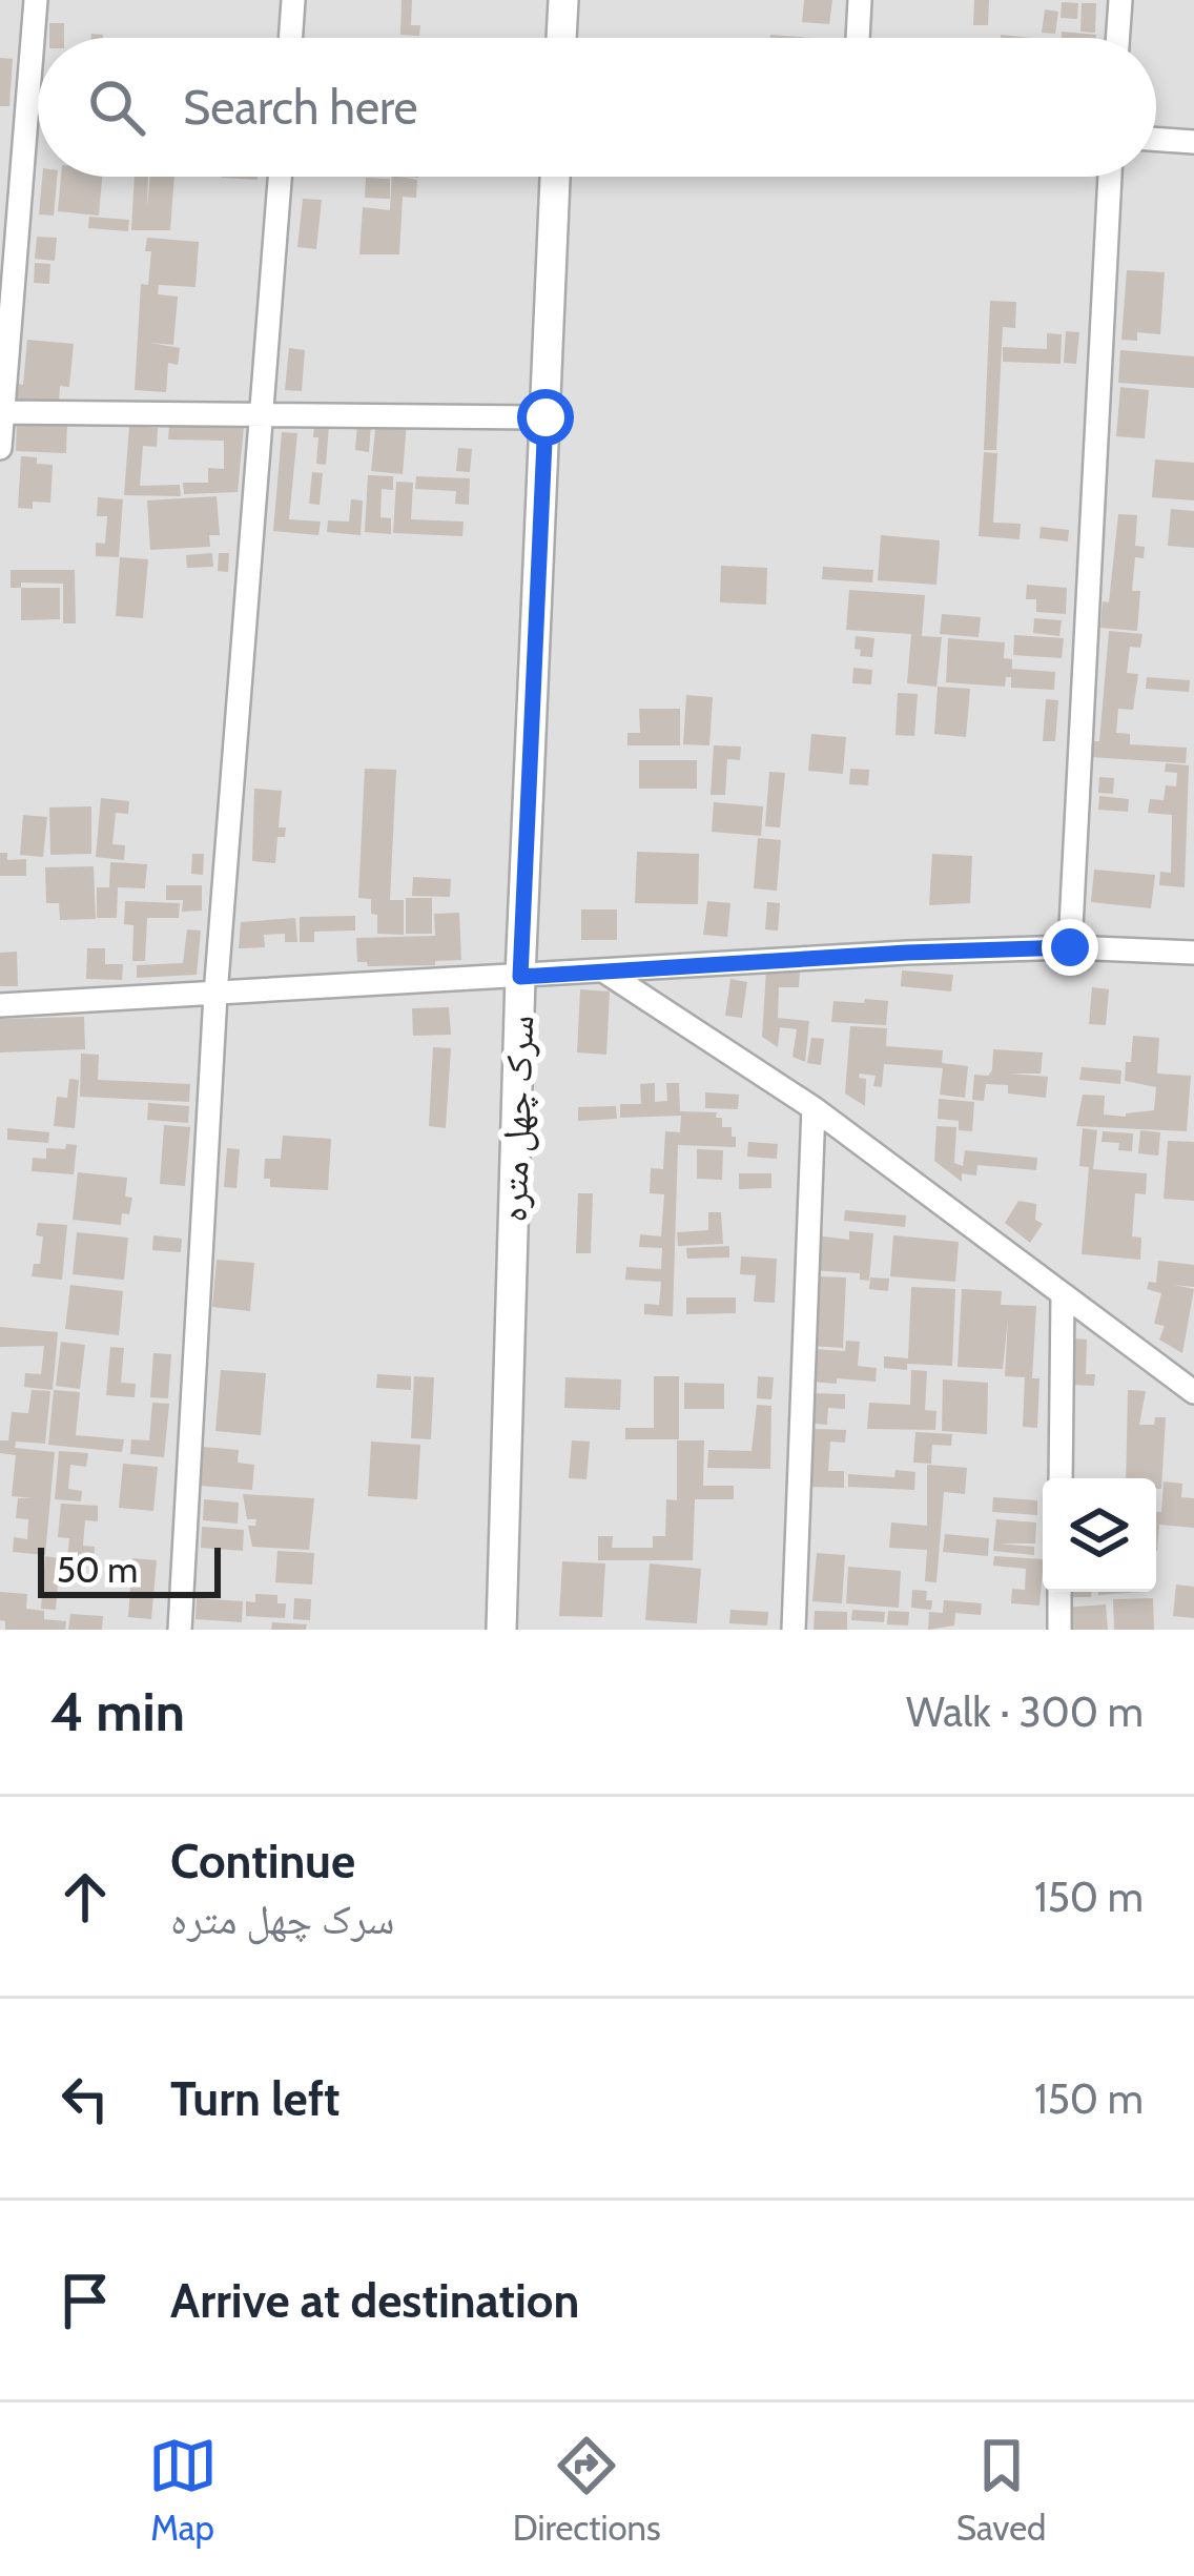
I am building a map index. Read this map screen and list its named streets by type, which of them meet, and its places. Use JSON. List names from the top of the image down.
{
  "streets": {
    "street": ["سرک چهل متره"]
  },
  "scale_bar": "50 m",
  "page": {
    "search": "Search here",
    "scale": "50 m",
    "heading": ["4 min", "Walk · 300 m"],
    "list": [
      ["Continue", "سرک چهل متره", "150 m"],
      ["Turn left", "150 m"],
      "Arrive at destination"
    ],
    "nav": ["Map", "Directions", "Saved"]
  }
}
